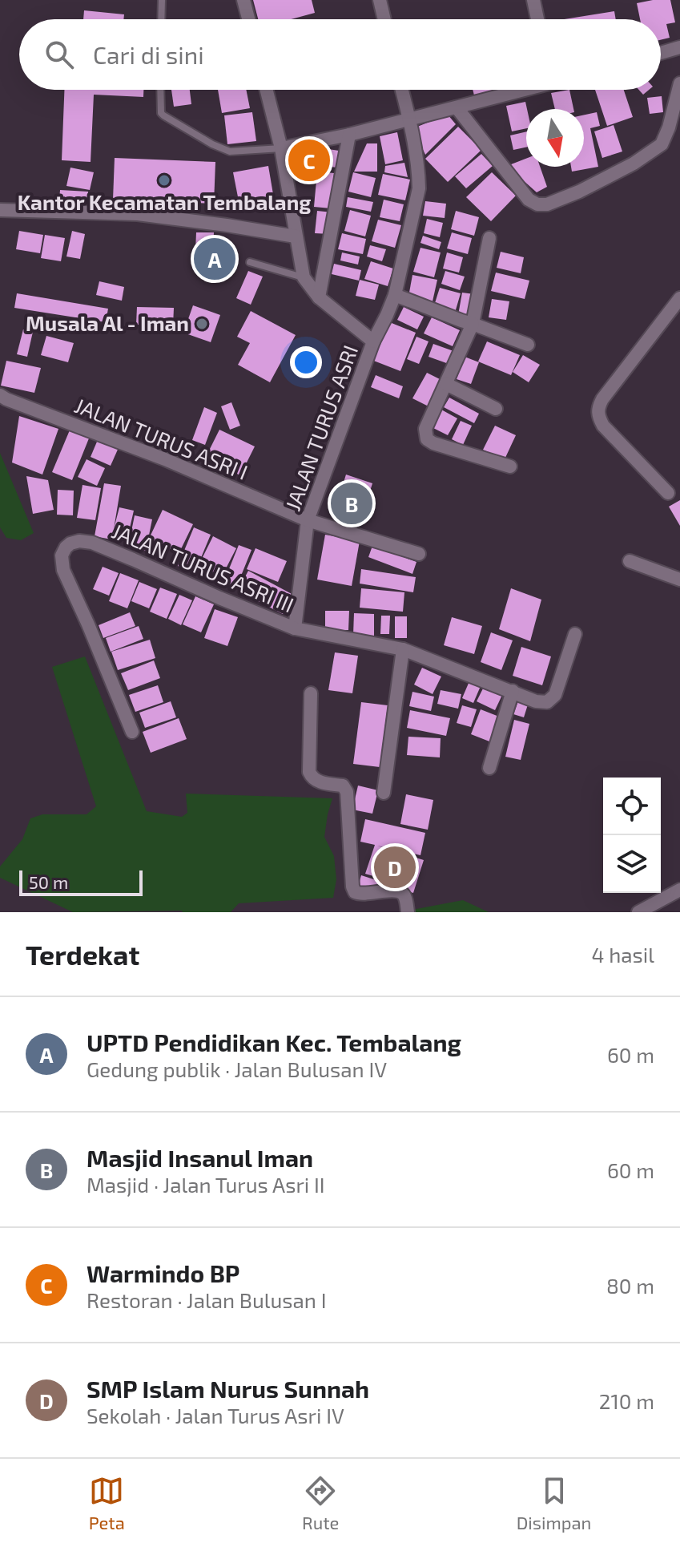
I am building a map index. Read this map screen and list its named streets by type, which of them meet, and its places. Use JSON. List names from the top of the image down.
{
  "streets": {
    "street": ["JALAN TURUS ASRI", "JALAN TURUS ASRI I", "JALAN TURUS ASRI III"]
  },
  "crossings": [
    ["JALAN TURUS ASRI", "JALAN TURUS ASRI I"],
    ["JALAN TURUS ASRI", "JALAN TURUS ASRI III"]
  ],
  "places": ["Kantor Kecamatan Tembalang", "Musala Al - Iman"],
  "scale_bar": "50 m",
  "north": "bottom",
  "page": {
    "search": "Cari di sini",
    "pins": [
      "C",
      "A",
      "B",
      "D"
    ],
    "scale": "50 m",
    "heading": ["Terdekat", "4 hasil"],
    "list": [
      {
        "mark": "A",
        "name": "UPTD Pendidikan Kec. Tembalang",
        "note": "Gedung publik · Jalan Bulusan IV",
        "value": "60 m"
      },
      {
        "mark": "B",
        "name": "Masjid Insanul Iman",
        "note": "Masjid · Jalan Turus Asri II",
        "value": "60 m"
      },
      {
        "mark": "C",
        "name": "Warmindo BP",
        "note": "Restoran · Jalan Bulusan I",
        "value": "80 m"
      },
      {
        "mark": "D",
        "name": "SMP Islam Nurus Sunnah",
        "note": "Sekolah · Jalan Turus Asri IV",
        "value": "210 m"
      }
    ],
    "nav": ["Peta", "Rute", "Disimpan"]
  }
}
